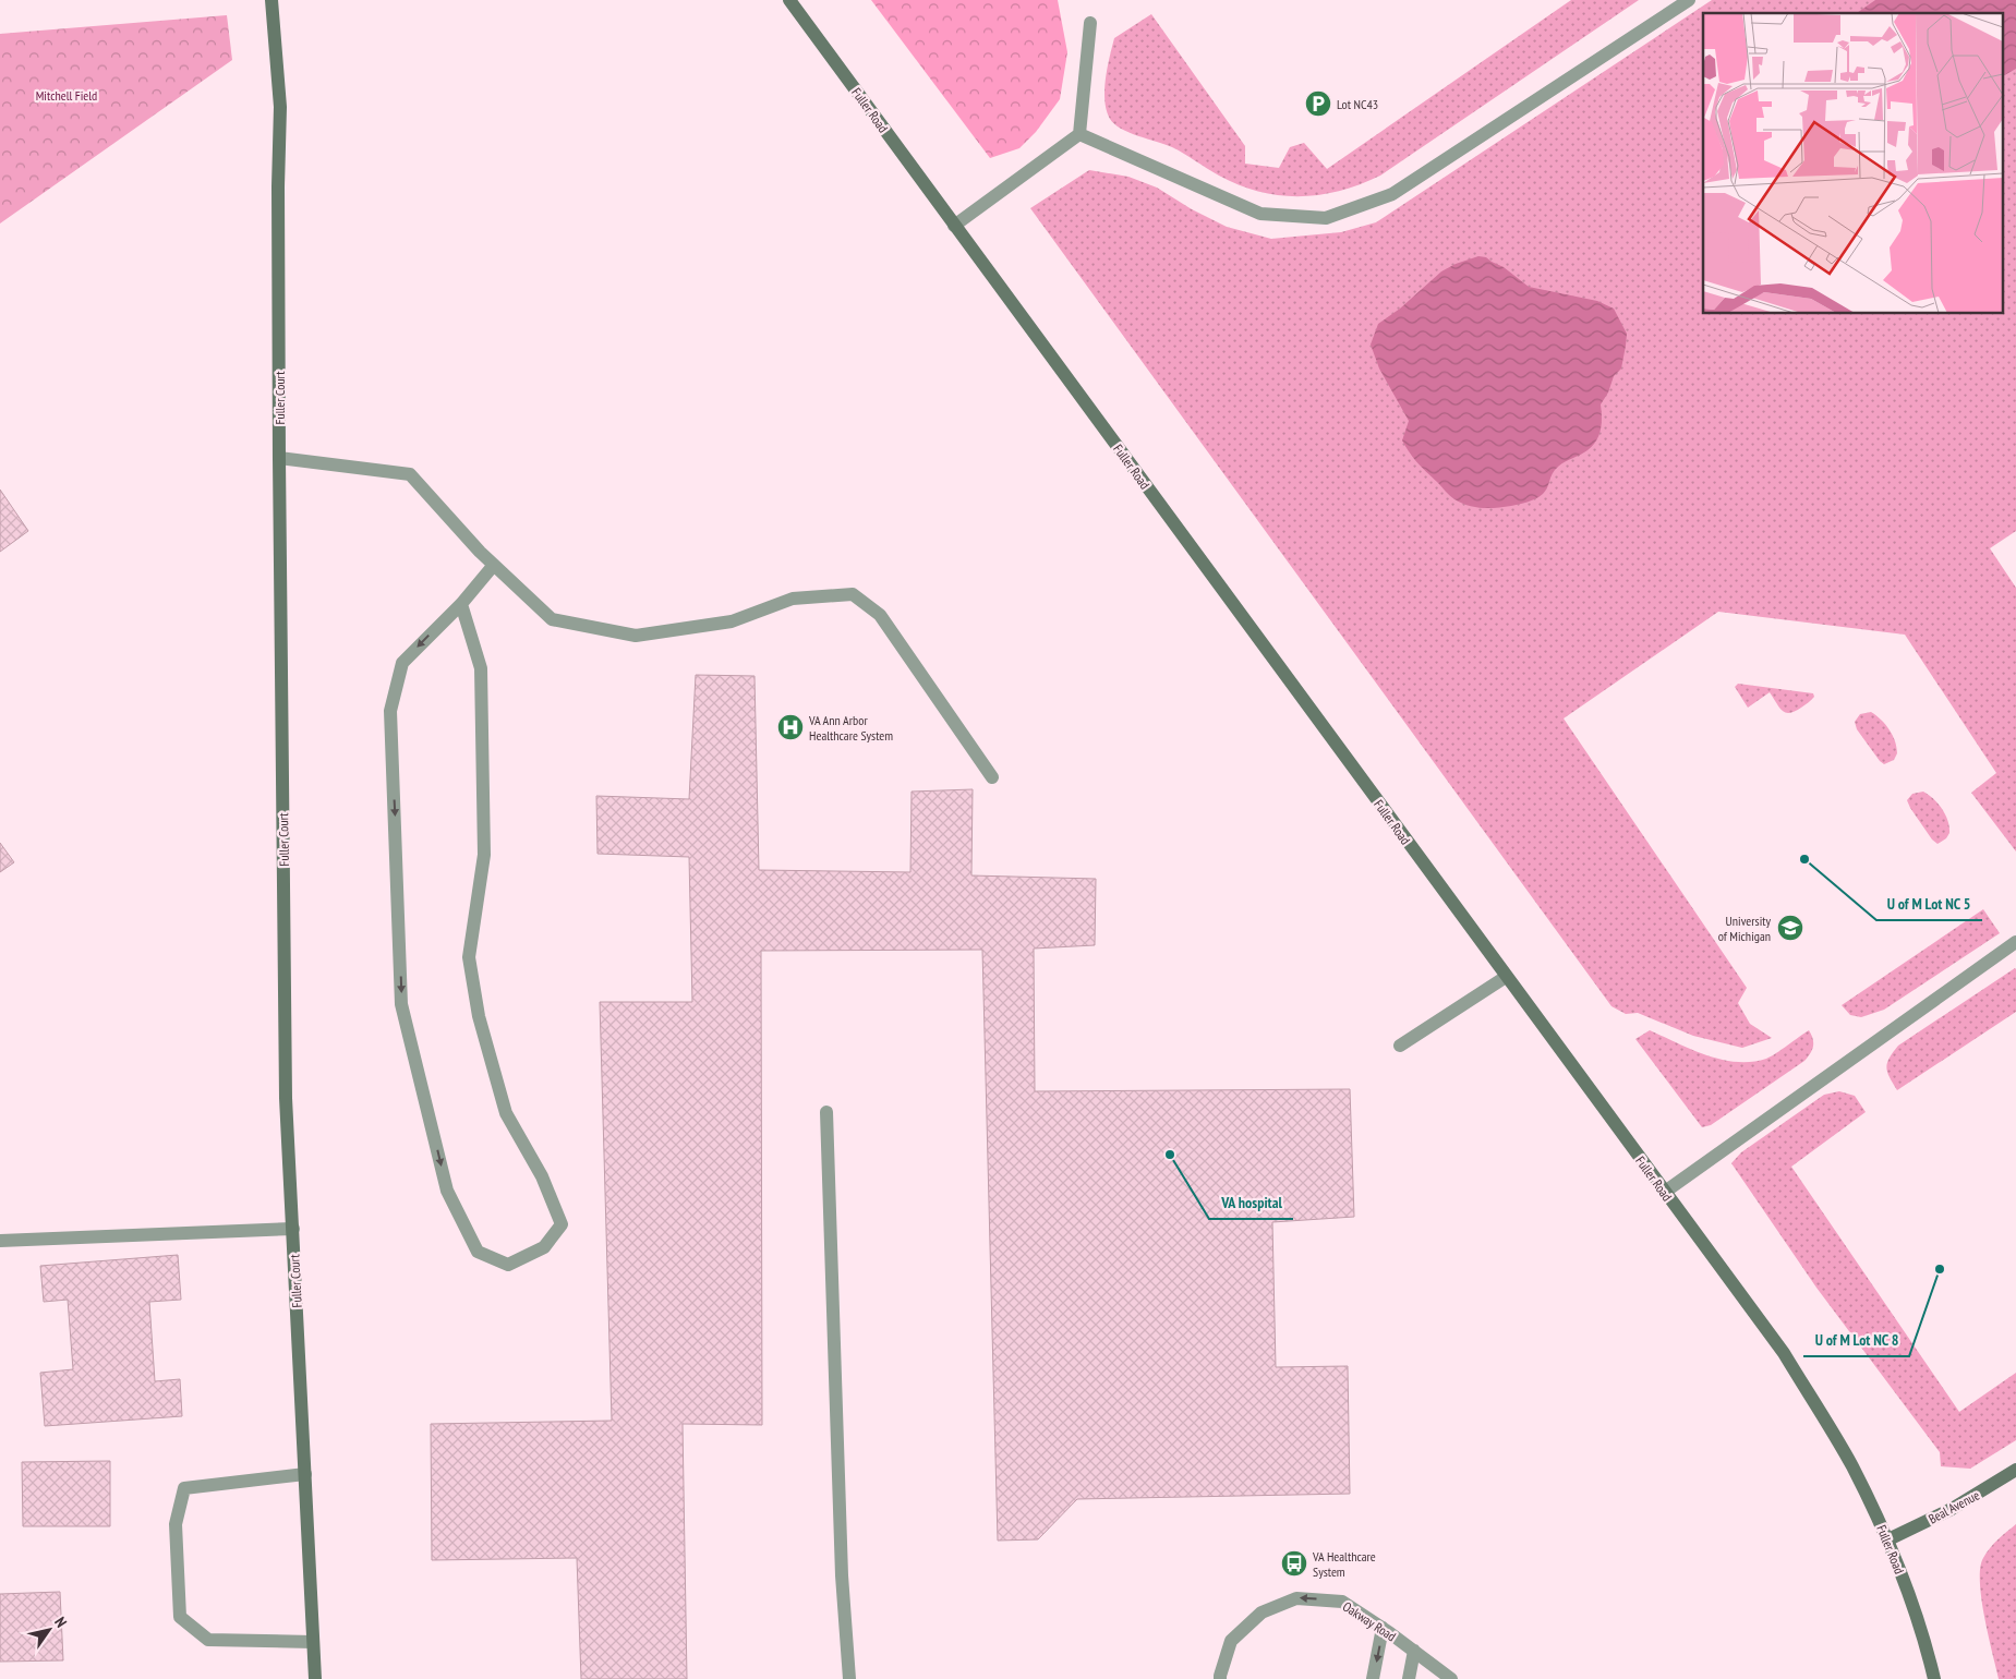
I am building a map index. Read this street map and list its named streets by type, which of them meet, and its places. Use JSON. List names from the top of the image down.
{
  "streets": {
    "main road": ["Fuller Road", "Fuller Court", "Beal Avenue"],
    "lane": ["Oakway Road"]
  },
  "crossings": [
    ["Fuller Road", "Beal Avenue"]
  ],
  "parks": ["Mitchell Field"],
  "places": {
    "parking": ["Lot NC43"],
    "hospital": ["VA Ann Arbor Healthcare System"],
    "other": ["U of M Lot NC 5", "VA hospital", "U of M Lot NC 8"],
    "school or university": ["University of Michigan"],
    "bus stop": ["VA Healthcare System"]
  },
  "north": "top right"
}
